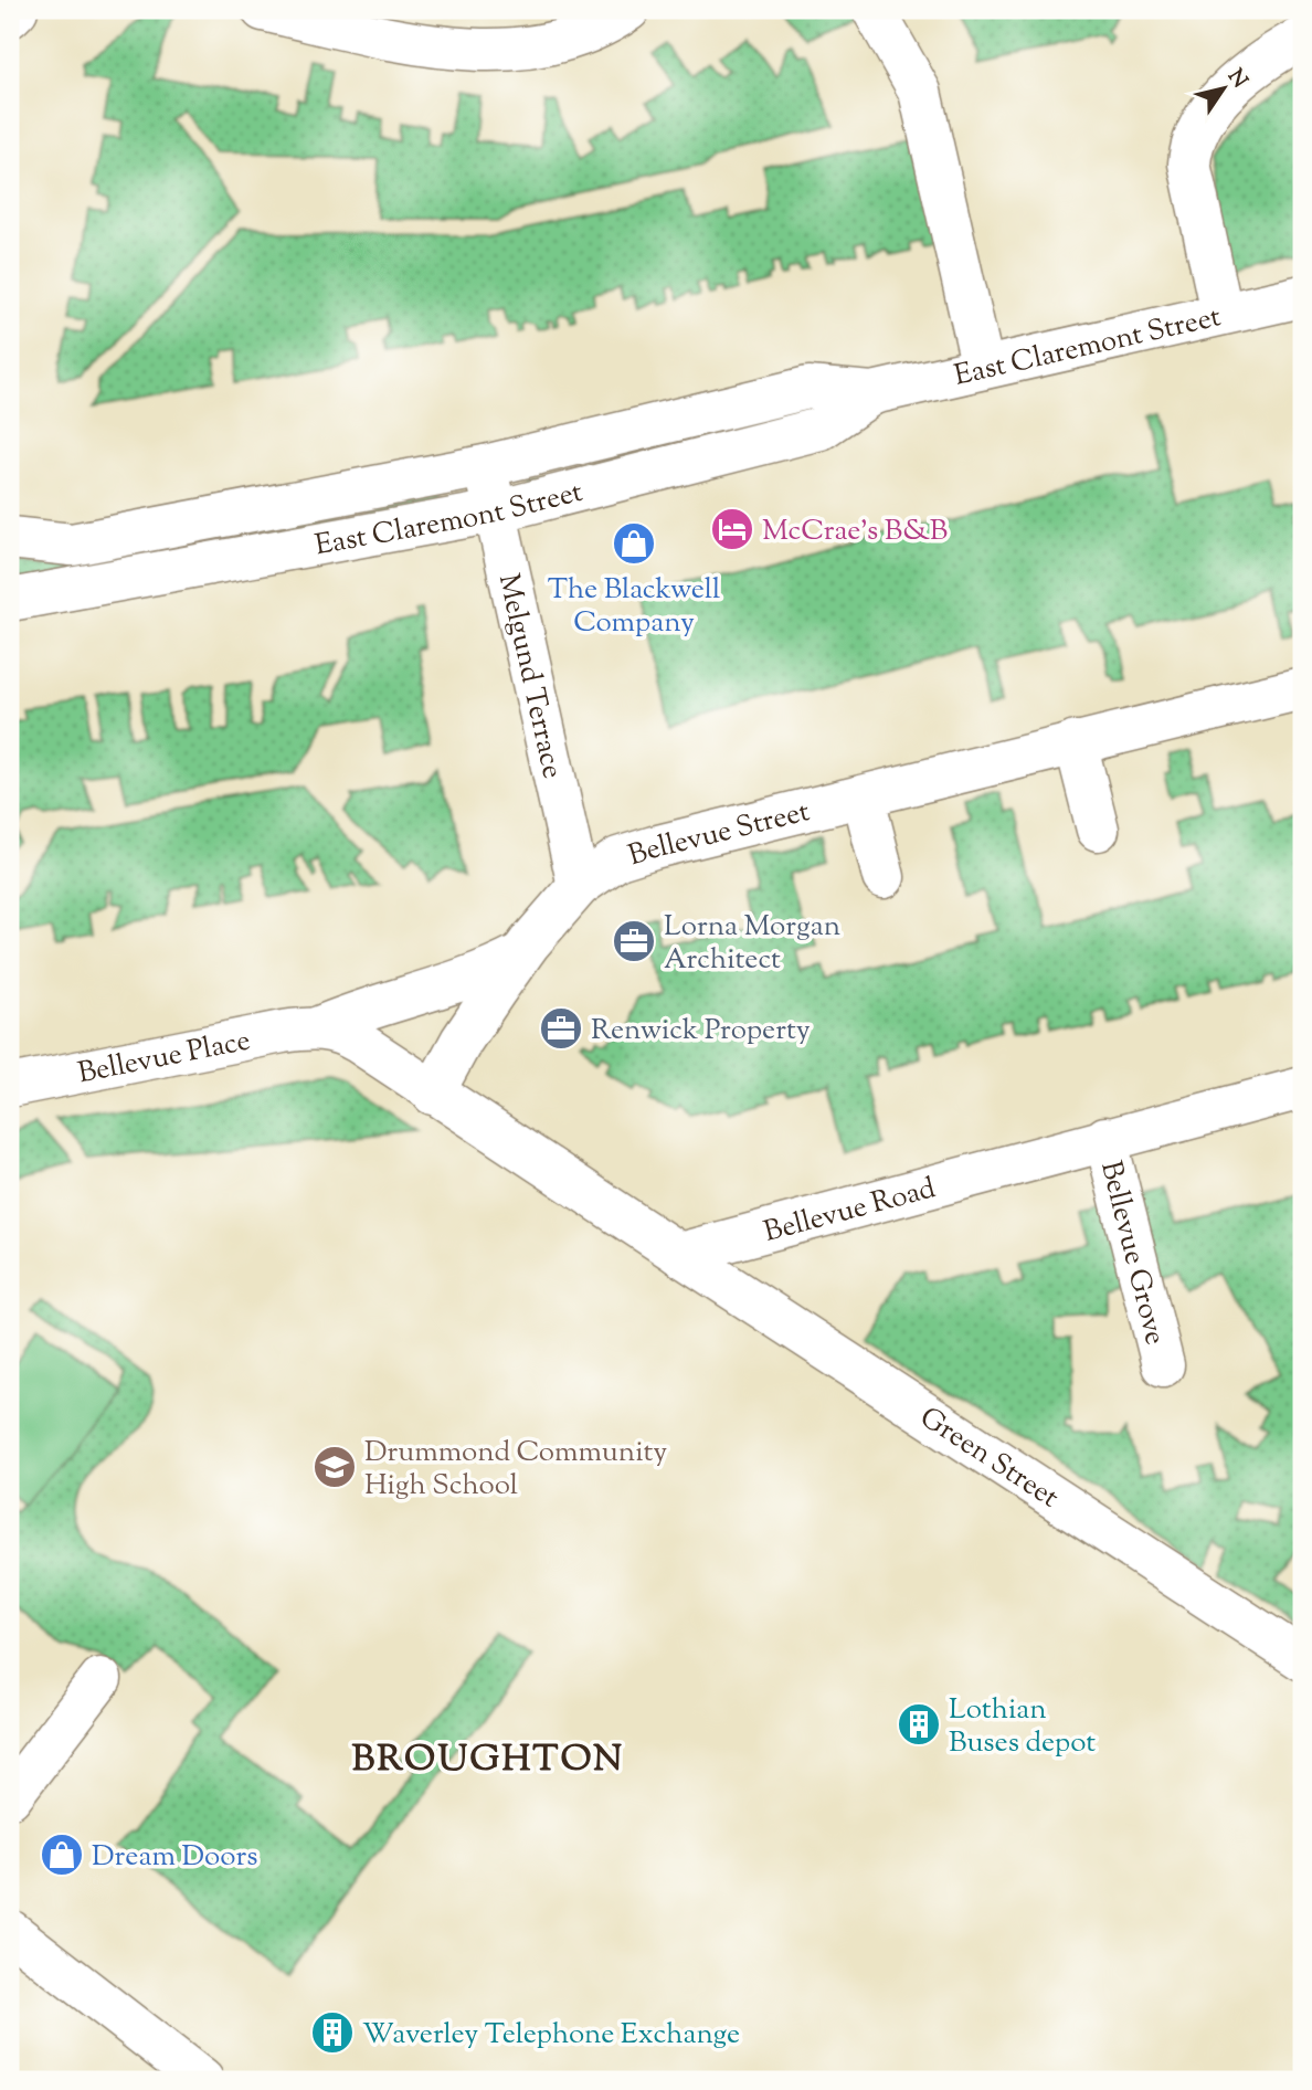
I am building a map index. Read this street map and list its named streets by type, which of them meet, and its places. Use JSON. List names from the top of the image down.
{
  "streets": {
    "street": [
      "East Claremont Street",
      "Melgund Terrace",
      "Bellevue Street",
      "Bellevue Place",
      "Bellevue Road",
      "Bellevue Grove",
      "Green Street"
    ]
  },
  "crossings": [
    ["East Claremont Street", "Melgund Terrace"],
    ["Melgund Terrace", "Bellevue Street"],
    ["Melgund Terrace", "Bellevue Place"],
    ["Bellevue Street", "Bellevue Place"],
    ["Bellevue Road", "Bellevue Grove"],
    ["Bellevue Road", "Green Street"]
  ],
  "districts": ["BROUGHTON"],
  "places": {
    "hotel": ["McCrae's B&B"],
    "shop": ["The Blackwell Company", "Dream Doors"],
    "office": ["Lorna Morgan Architect", "Renwick Property"],
    "school or university": ["Drummond Community High School"],
    "building": ["Lothian Buses depot", "Waverley Telephone Exchange"]
  },
  "north": "top right"
}
